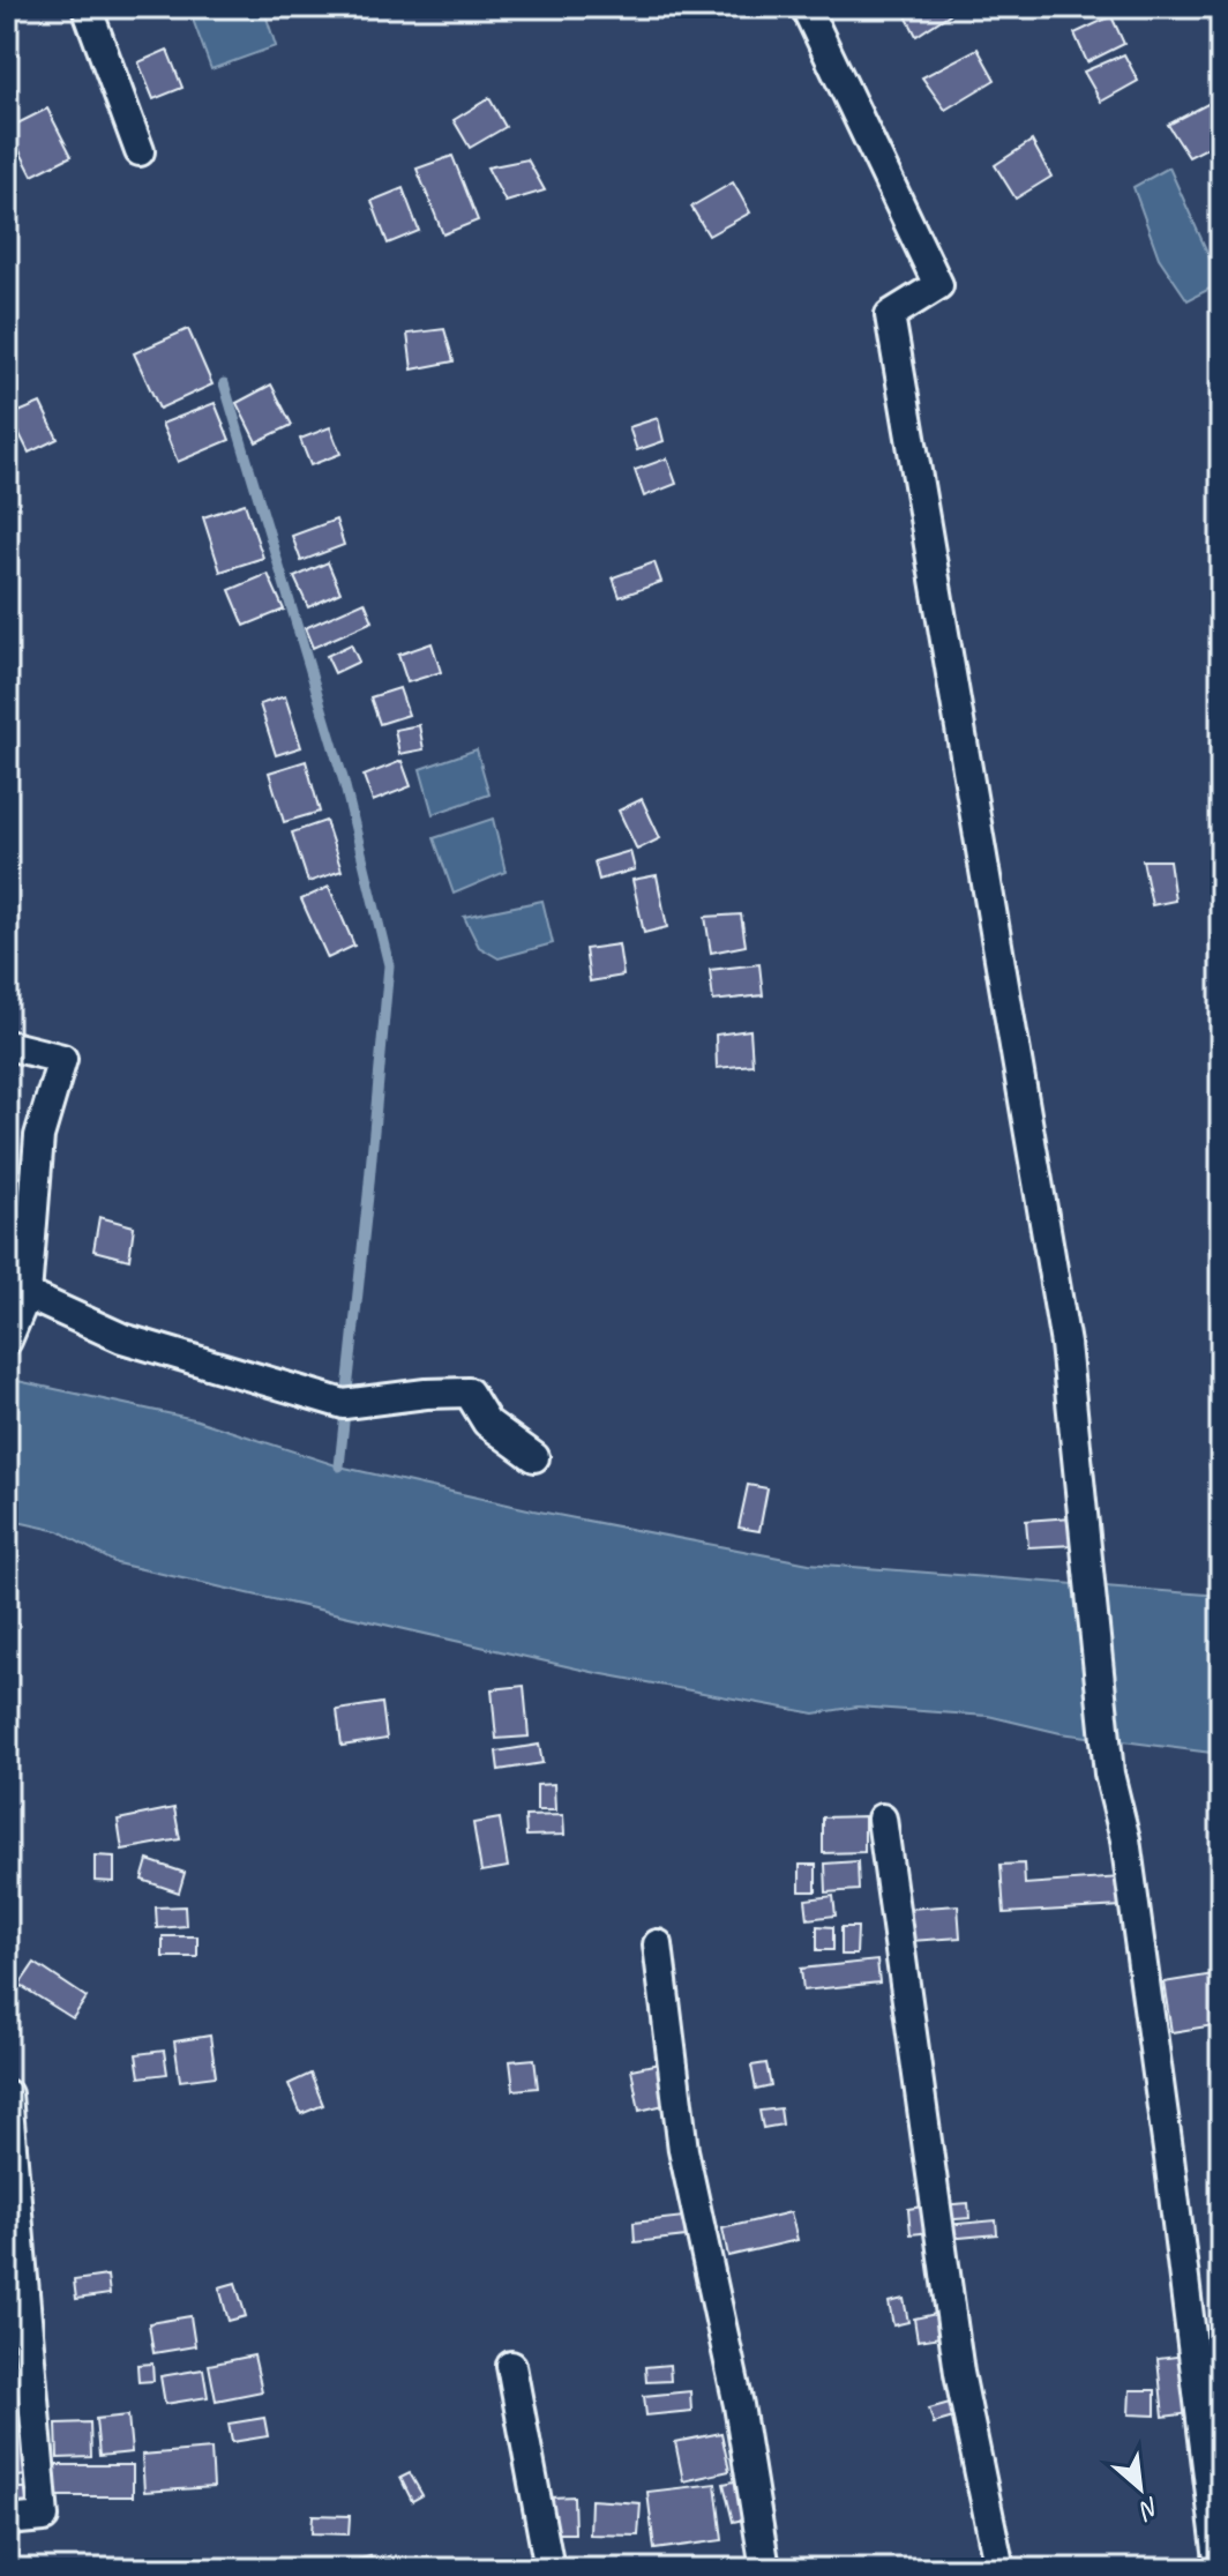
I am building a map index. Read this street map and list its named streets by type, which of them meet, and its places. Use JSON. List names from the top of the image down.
{
  "north": "bottom right"
}
